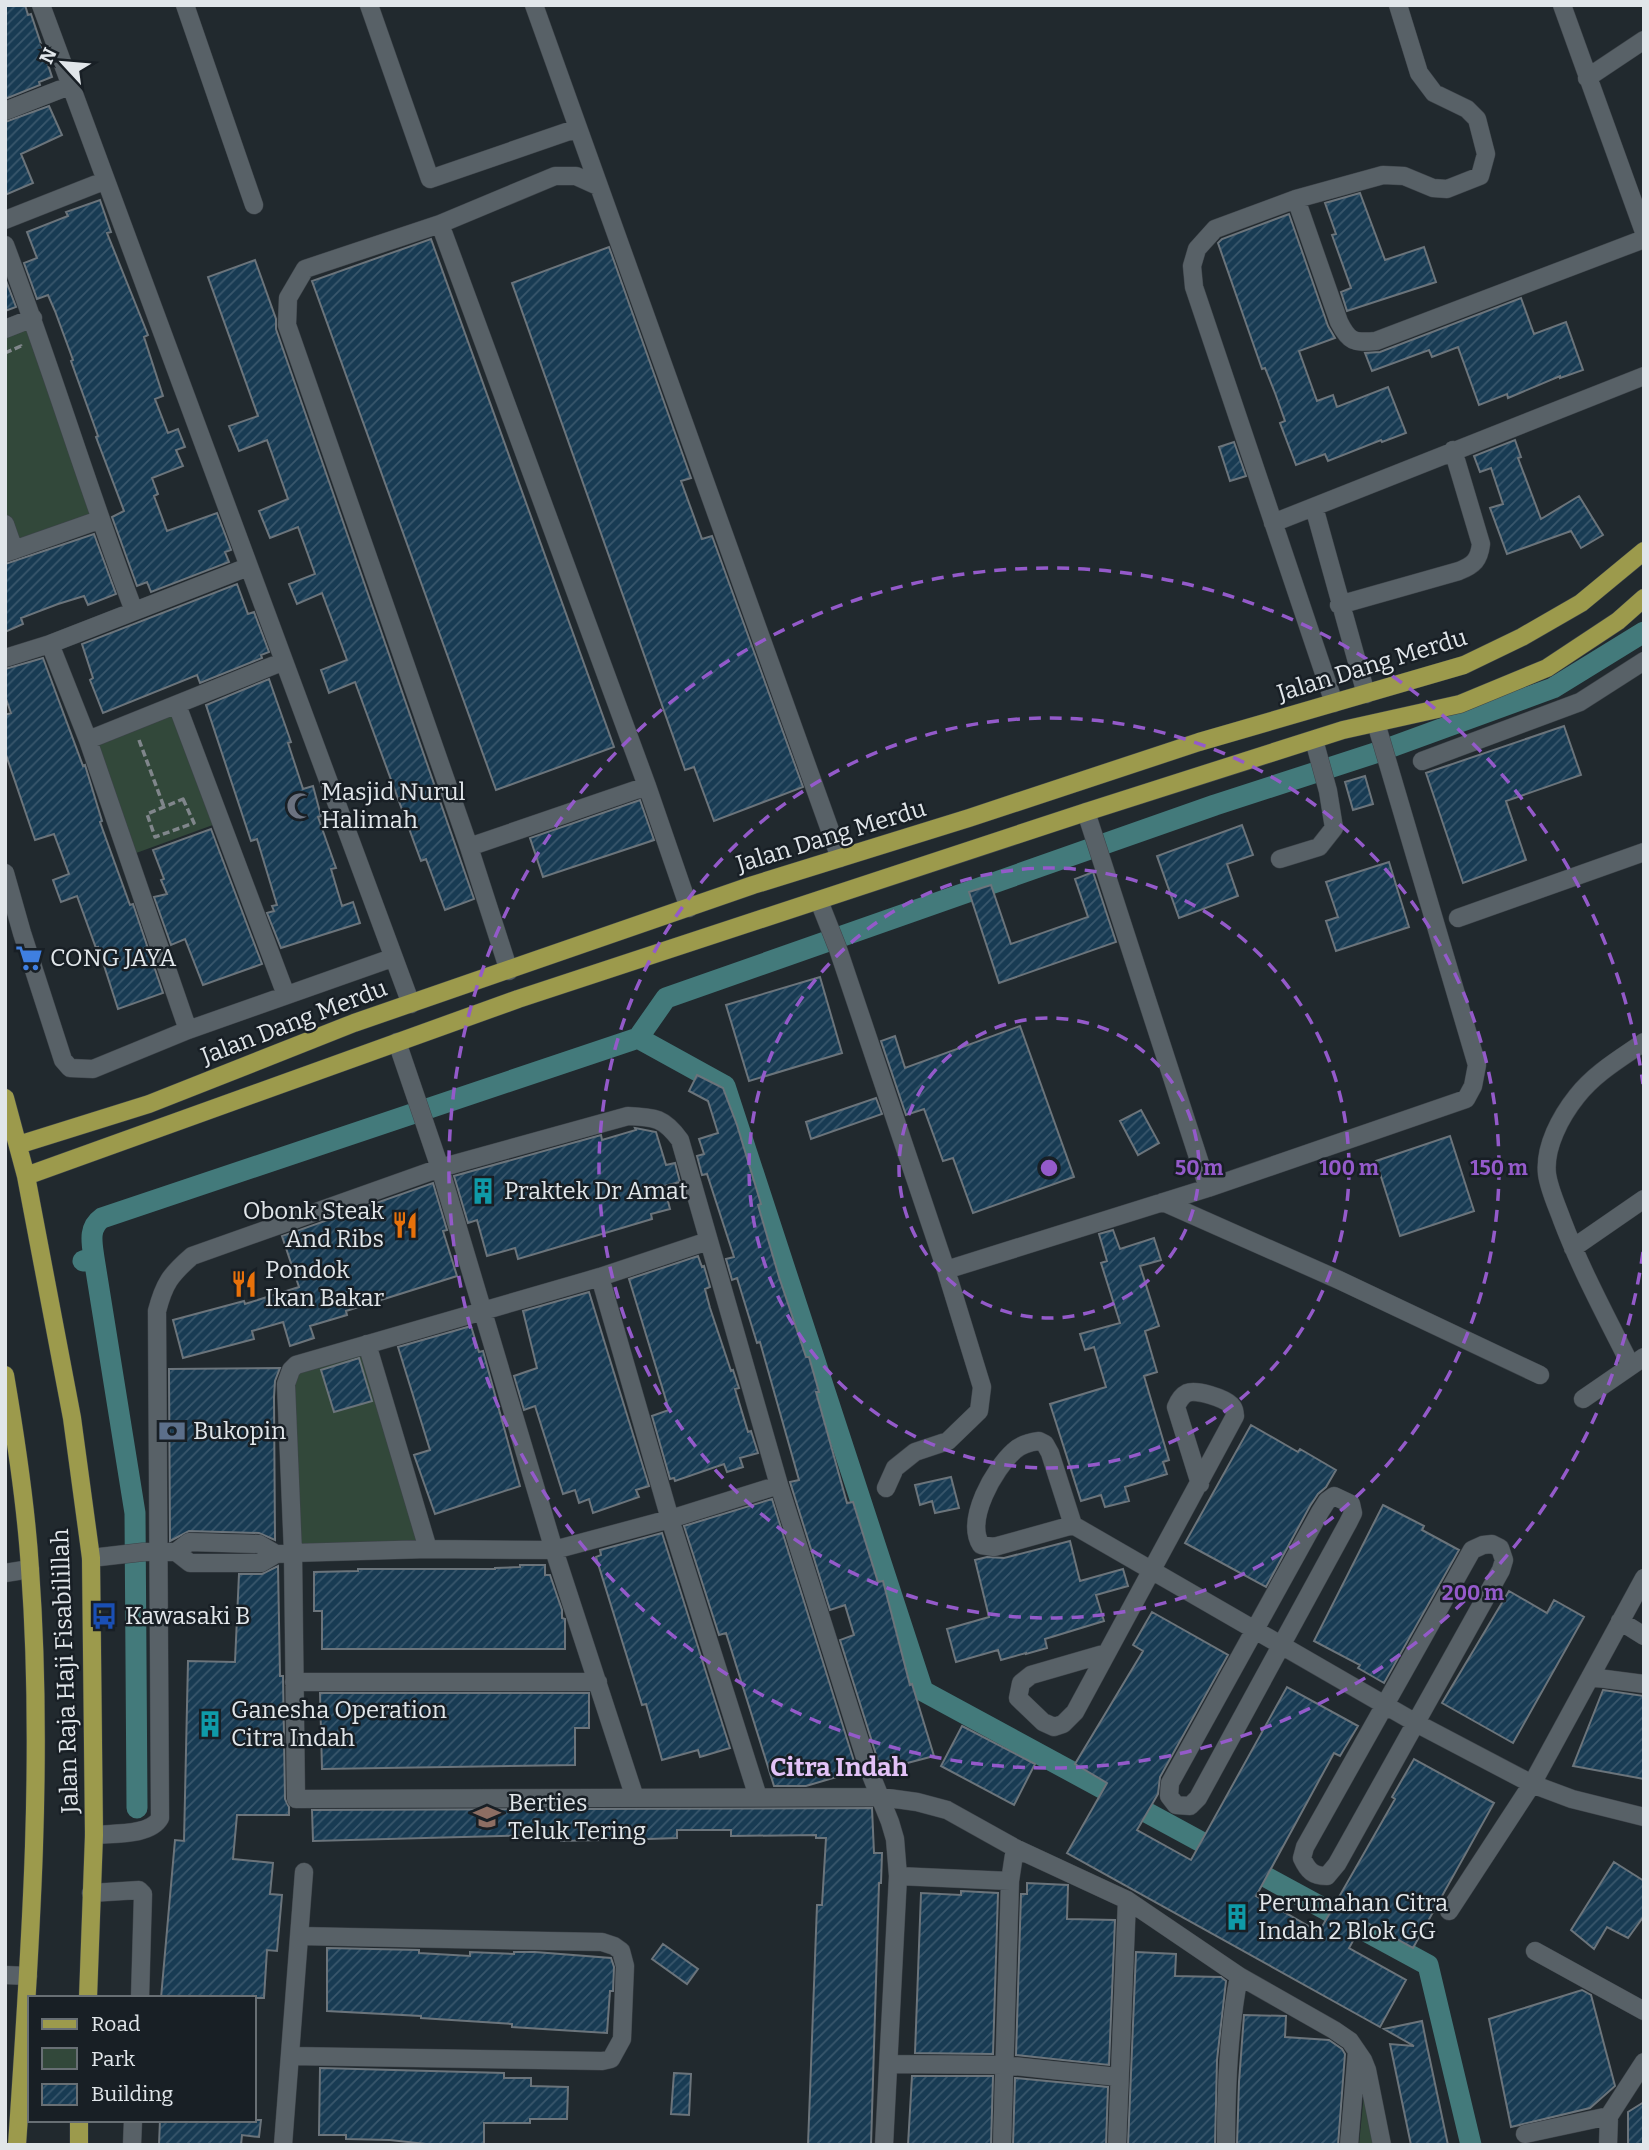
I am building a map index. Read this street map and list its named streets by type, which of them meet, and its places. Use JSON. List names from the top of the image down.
{
  "streets": {
    "main road": ["Jalan Dang Merdu", "Jalan Raja Haji Fisabilillah"]
  },
  "crossings": [
    ["Jalan Dang Merdu", "Jalan Raja Haji Fisabilillah"]
  ],
  "districts": ["Citra Indah"],
  "places": {
    "mosque": ["Masjid Nurul Halimah"],
    "supermarket": ["CONG JAYA"],
    "building": ["Praktek Dr Amat", "Ganesha Operation Citra Indah", "Perumahan Citra Indah 2 Blok GG"],
    "restaurant": ["Obonk Steak And Ribs", "Pondok Ikan Bakar"],
    "bank": ["Bukopin"],
    "bus stop": ["Kawasaki B"],
    "school or university": ["Berties Teluk Tering"]
  },
  "legend": ["Road", "Park", "Building"],
  "north": "top left",
  "rings": [
    "50 m",
    "100 m",
    "150 m",
    "200 m"
  ]
}
